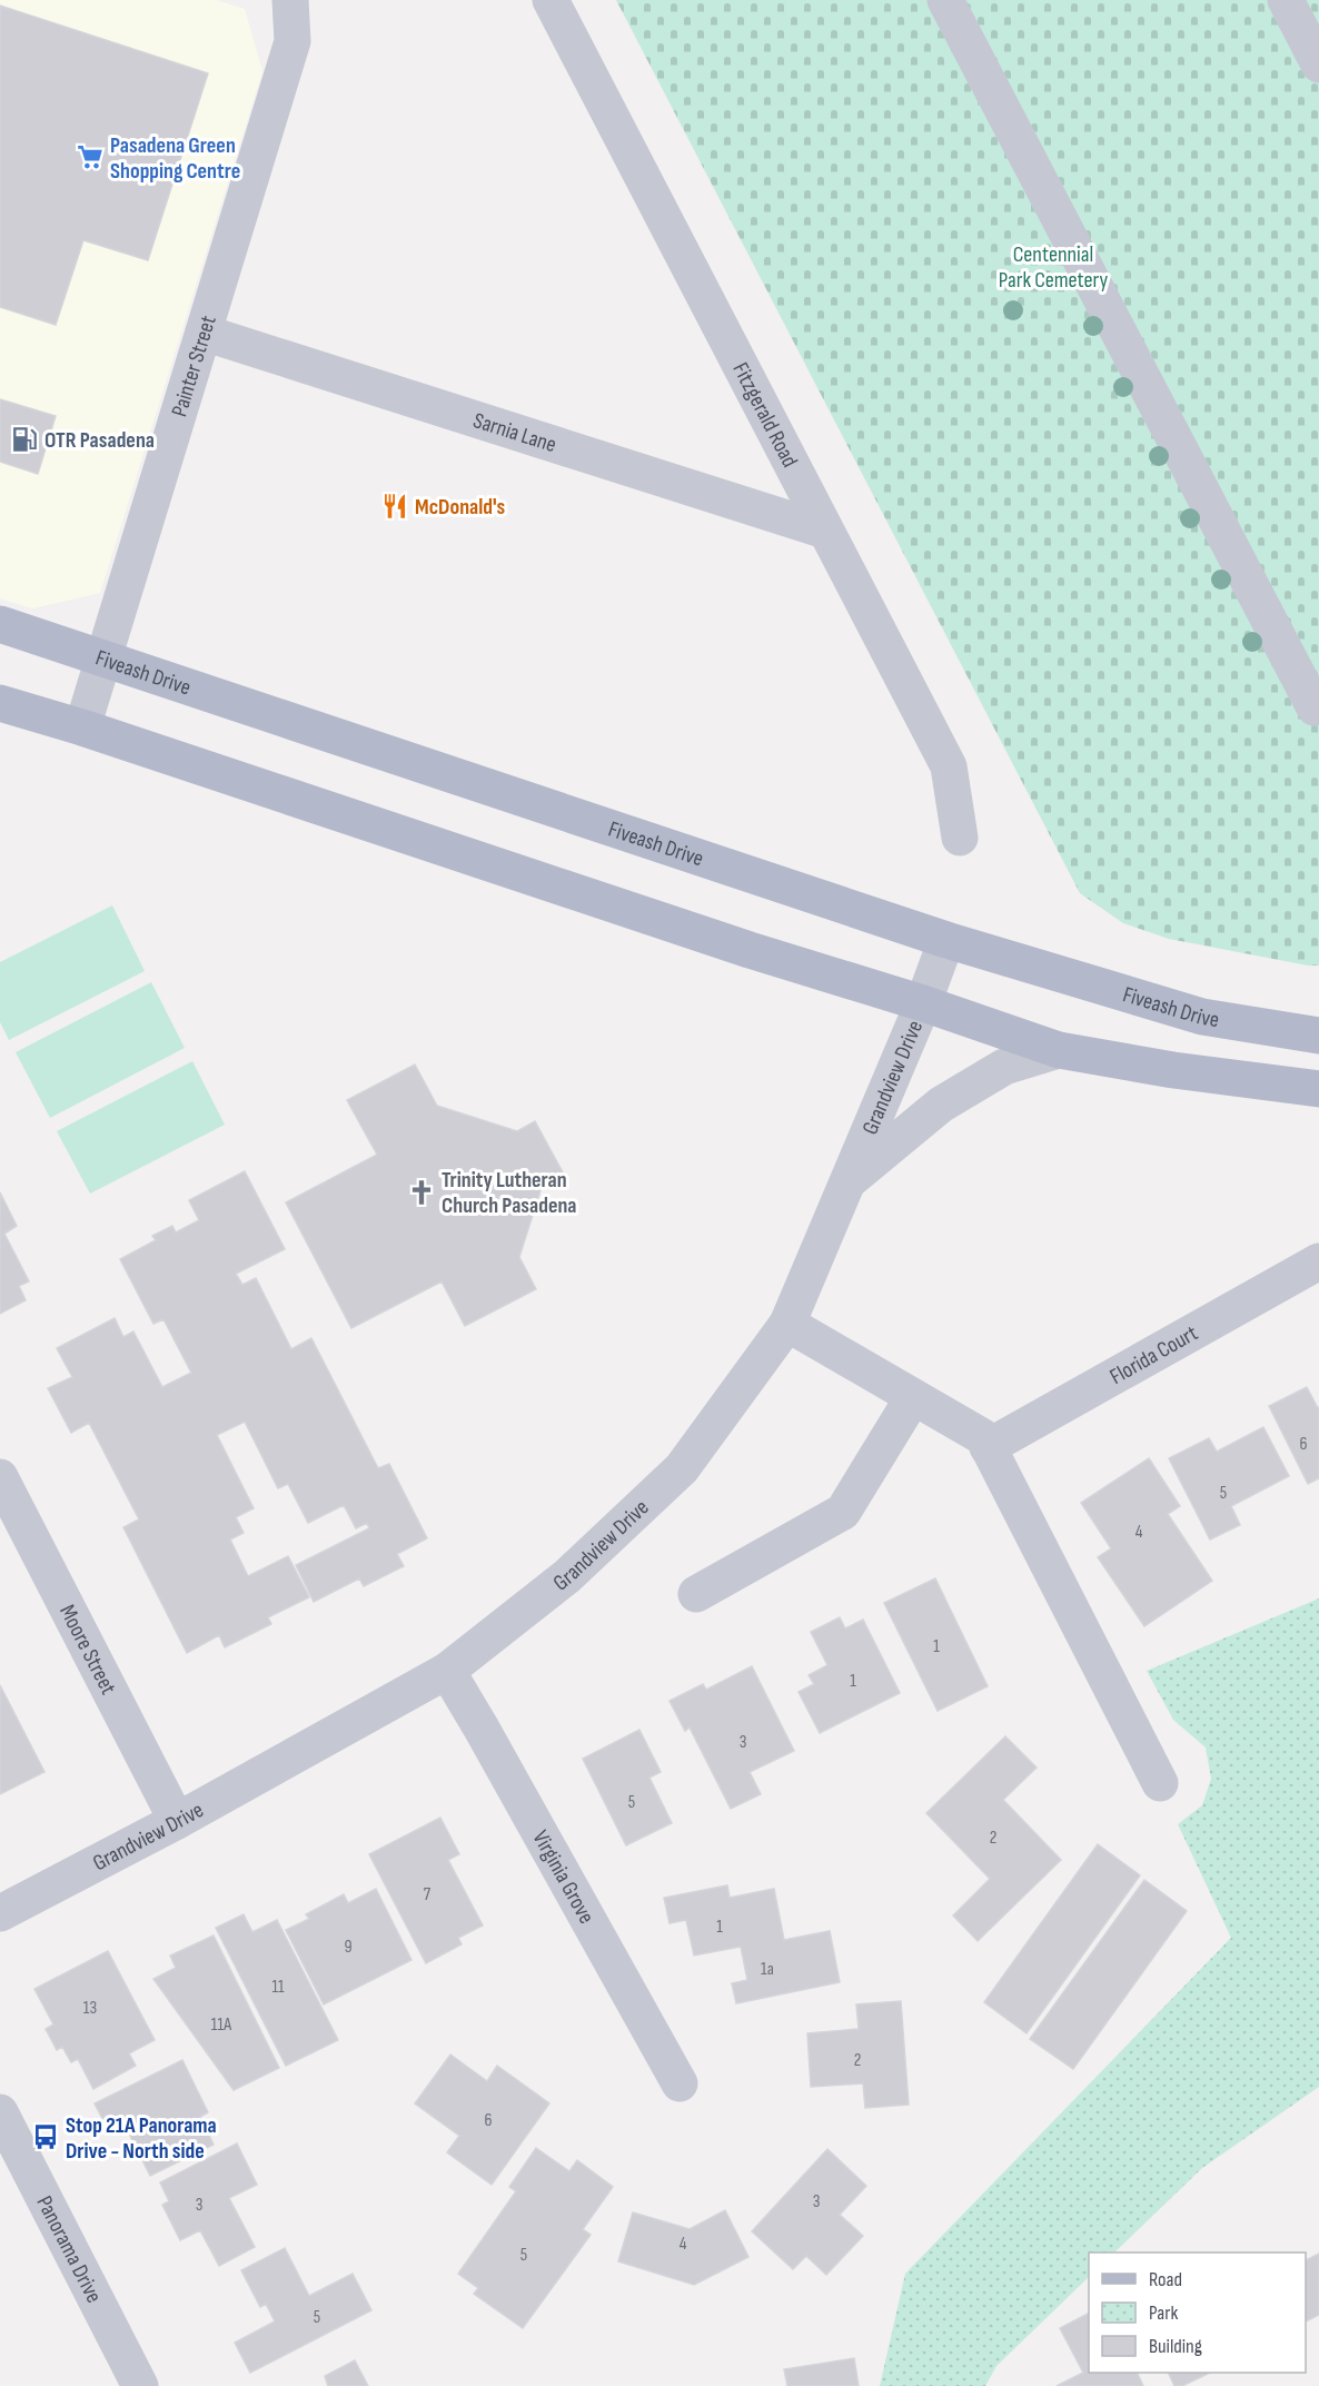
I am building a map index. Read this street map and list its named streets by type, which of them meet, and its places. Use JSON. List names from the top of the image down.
{
  "streets": {
    "main road": ["Fiveash Drive"],
    "street": [
      "Painter Street",
      "Fitzgerald Road",
      "Sarnia Lane",
      "Grandview Drive",
      "Florida Court",
      "Moore Street",
      "Virginia Grove",
      "Panorama Drive"
    ]
  },
  "crossings": [
    ["Painter Street", "Sarnia Lane"],
    ["Painter Street", "Fiveash Drive"],
    ["Fitzgerald Road", "Sarnia Lane"],
    ["Fiveash Drive", "Grandview Drive"],
    ["Grandview Drive", "Moore Street"],
    ["Grandview Drive", "Virginia Grove"]
  ],
  "parks": ["Centennial Park Cemetery"],
  "places": {
    "supermarket": ["Pasadena Green Shopping Centre"],
    "fuel station": ["OTR Pasadena"],
    "restaurant": ["McDonald's"],
    "church": ["Trinity Lutheran Church Pasadena"],
    "bus stop": ["Stop 21A Panorama Drive - North side"]
  },
  "house_numbers": [
    "6",
    "5",
    "4",
    "1",
    "1",
    "3",
    "5",
    "2",
    "7",
    "1",
    "9",
    "1a",
    "11",
    "13",
    "11A",
    "2",
    "6",
    "3",
    "3",
    "4",
    "5",
    "5"
  ],
  "legend": ["Road", "Park", "Building"]
}
